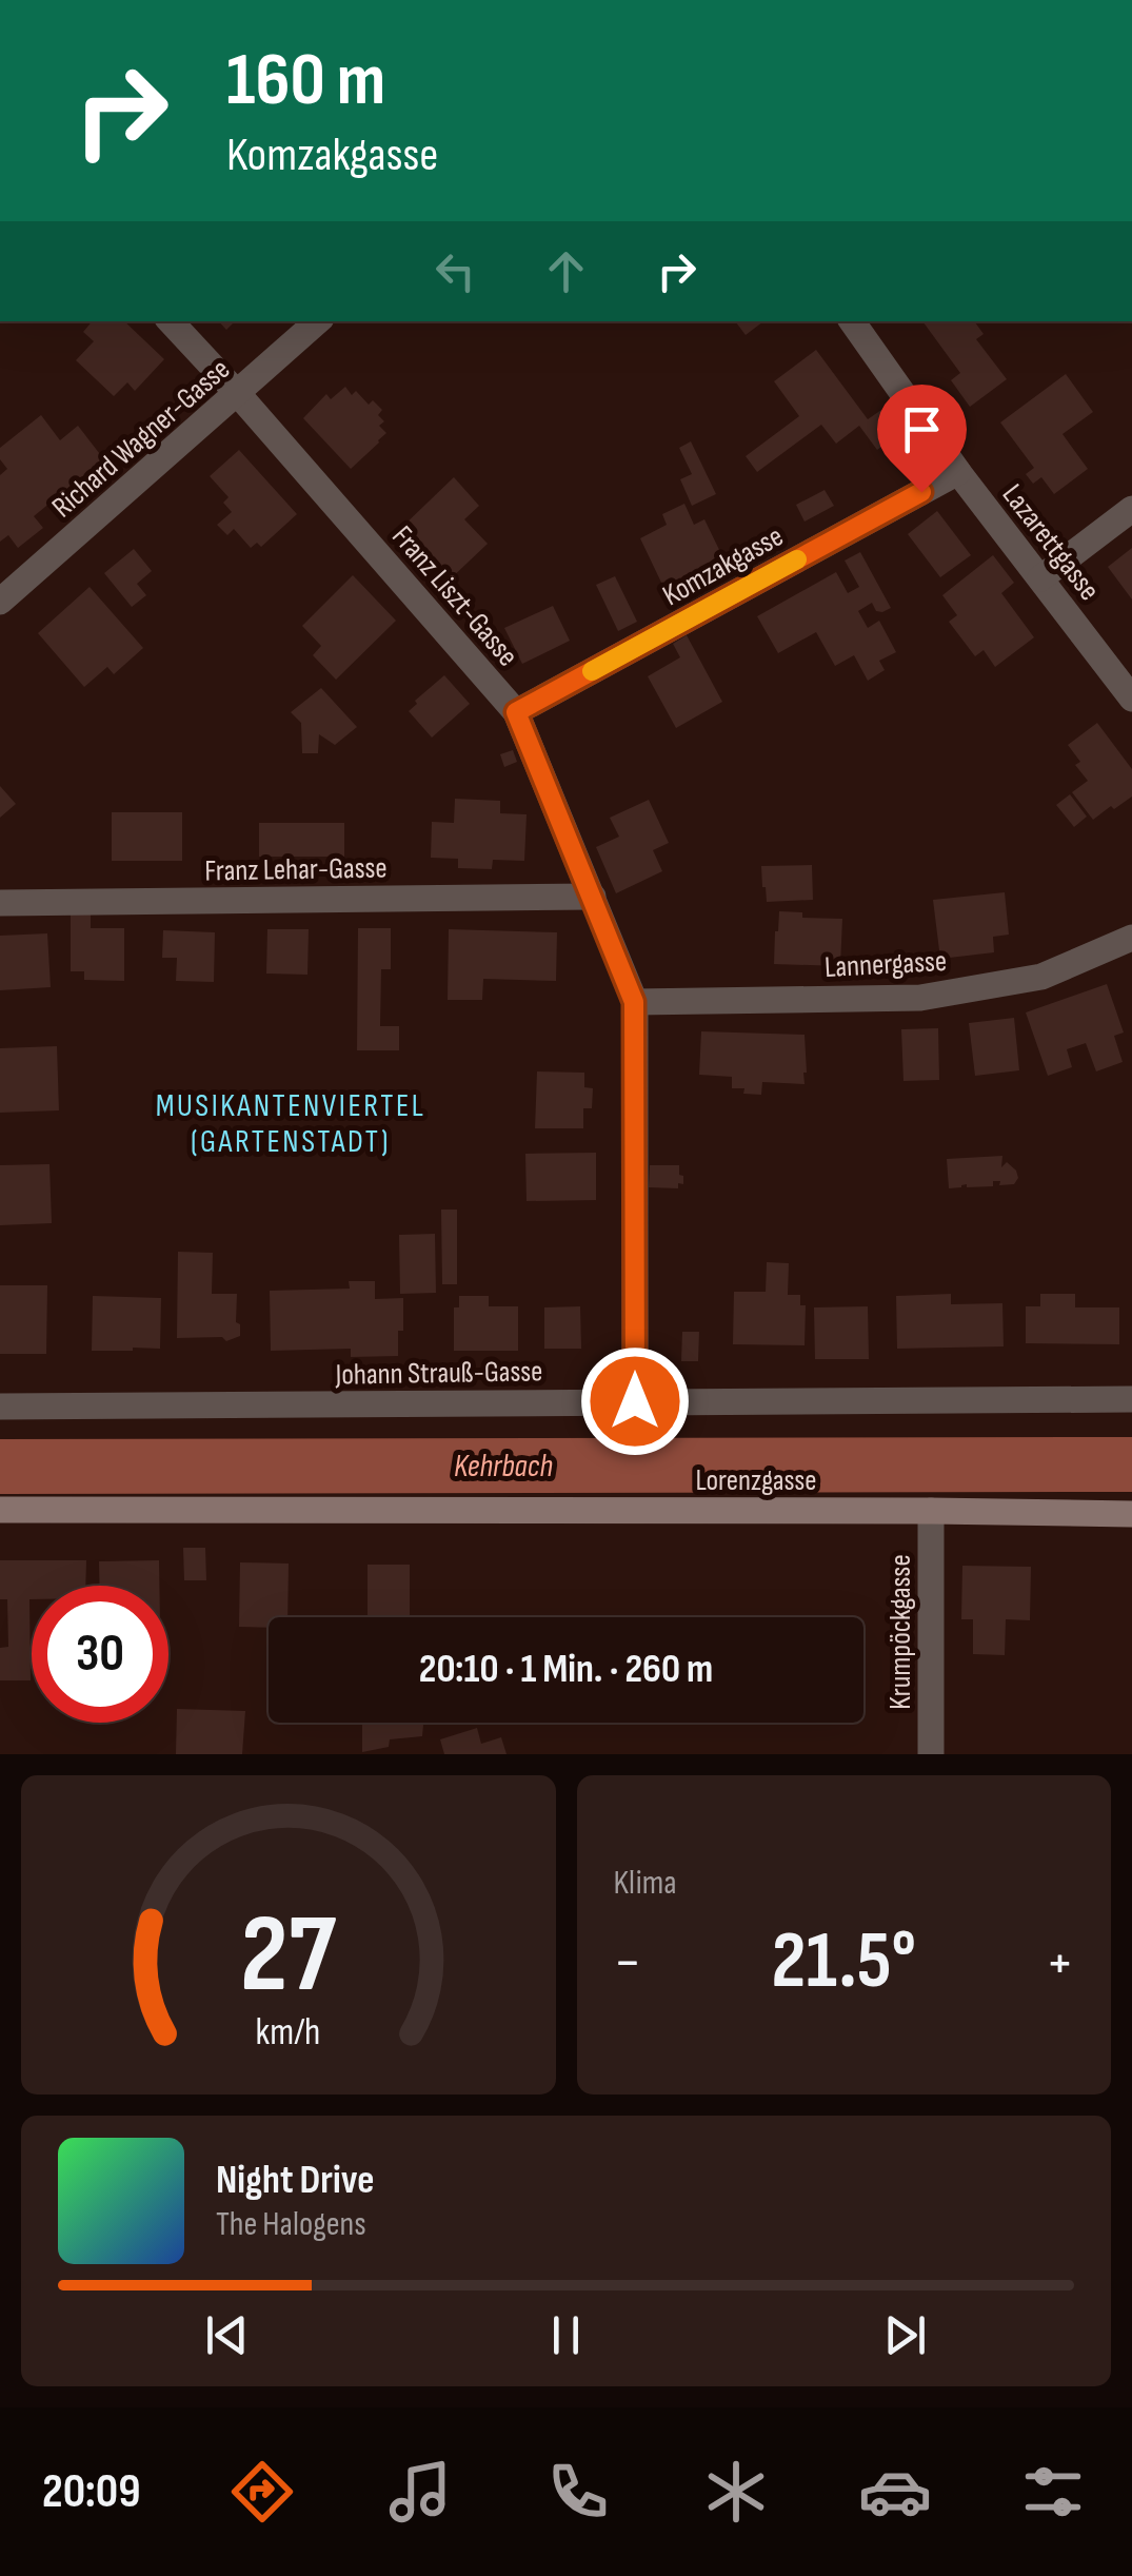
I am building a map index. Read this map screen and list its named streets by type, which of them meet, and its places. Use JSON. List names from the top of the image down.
{
  "streets": {
    "street": [
      "Richard Wagner-Gasse",
      "Lazarettgasse",
      "Komzakgasse",
      "Franz Liszt-Gasse",
      "Franz Lehar-Gasse",
      "Lannergasse",
      "Johann Strauß-Gasse",
      "Lorenzgasse",
      "Krumpöckgasse"
    ]
  },
  "crossings": [
    ["Richard Wagner-Gasse", "Franz Liszt-Gasse"],
    ["Lazarettgasse", "Komzakgasse"],
    ["Komzakgasse", "Franz Liszt-Gasse"],
    ["Franz Liszt-Gasse", "Franz Lehar-Gasse"],
    ["Franz Liszt-Gasse", "Lannergasse"],
    ["Franz Liszt-Gasse", "Johann Strauß-Gasse"],
    ["Lorenzgasse", "Krumpöckgasse"]
  ],
  "districts": ["MUSIKANTENVIERTEL (GARTENSTADT)"],
  "water": ["Kehrbach"],
  "page": {
    "turn": ["160 m", "Komzakgasse"],
    "limit": "30",
    "trip": "20:10 · 1 Min. · 260 m",
    "tile": "Klima",
    "heat": ["−", "21.5°", "+"],
    "song": ["Night Drive", "The Halogens"],
    "tabs": "20:09",
    "gauge": ["27", "km/h"]
  }
}
